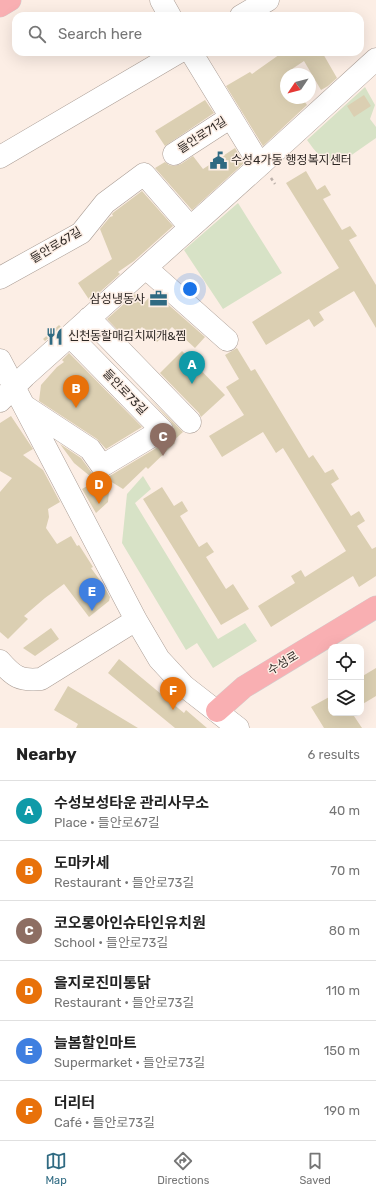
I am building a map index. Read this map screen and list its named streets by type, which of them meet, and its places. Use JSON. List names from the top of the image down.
{
  "streets": {
    "main road": ["수성로"],
    "street": ["들안로71길", "들안로67길", "들안로73길"]
  },
  "places": {
    "public building": ["수성4가동 행정복지센터"],
    "office": ["삼성냉동사"],
    "restaurant": ["신천동할매김치찌개&찜"]
  },
  "north": "bottom left",
  "page": {
    "search": "Search here",
    "pins": [
      "A",
      "B",
      "C",
      "D",
      "E",
      "F"
    ],
    "heading": ["Nearby", "6 results"],
    "list": [
      {
        "mark": "A",
        "name": "수성보성타운 관리사무소",
        "note": "Place · 들안로67길",
        "value": "40 m"
      },
      {
        "mark": "B",
        "name": "도마카세",
        "note": "Restaurant · 들안로73길",
        "value": "70 m"
      },
      {
        "mark": "C",
        "name": "코오롱아인슈타인유치원",
        "note": "School · 들안로73길",
        "value": "80 m"
      },
      {
        "mark": "D",
        "name": "을지로진미통닭",
        "note": "Restaurant · 들안로73길",
        "value": "110 m"
      },
      {
        "mark": "E",
        "name": "늘봄할인마트",
        "note": "Supermarket · 들안로73길",
        "value": "150 m"
      },
      {
        "mark": "F",
        "name": "더리터",
        "note": "Café · 들안로73길",
        "value": "190 m"
      }
    ],
    "nav": ["Map", "Directions", "Saved"]
  }
}
